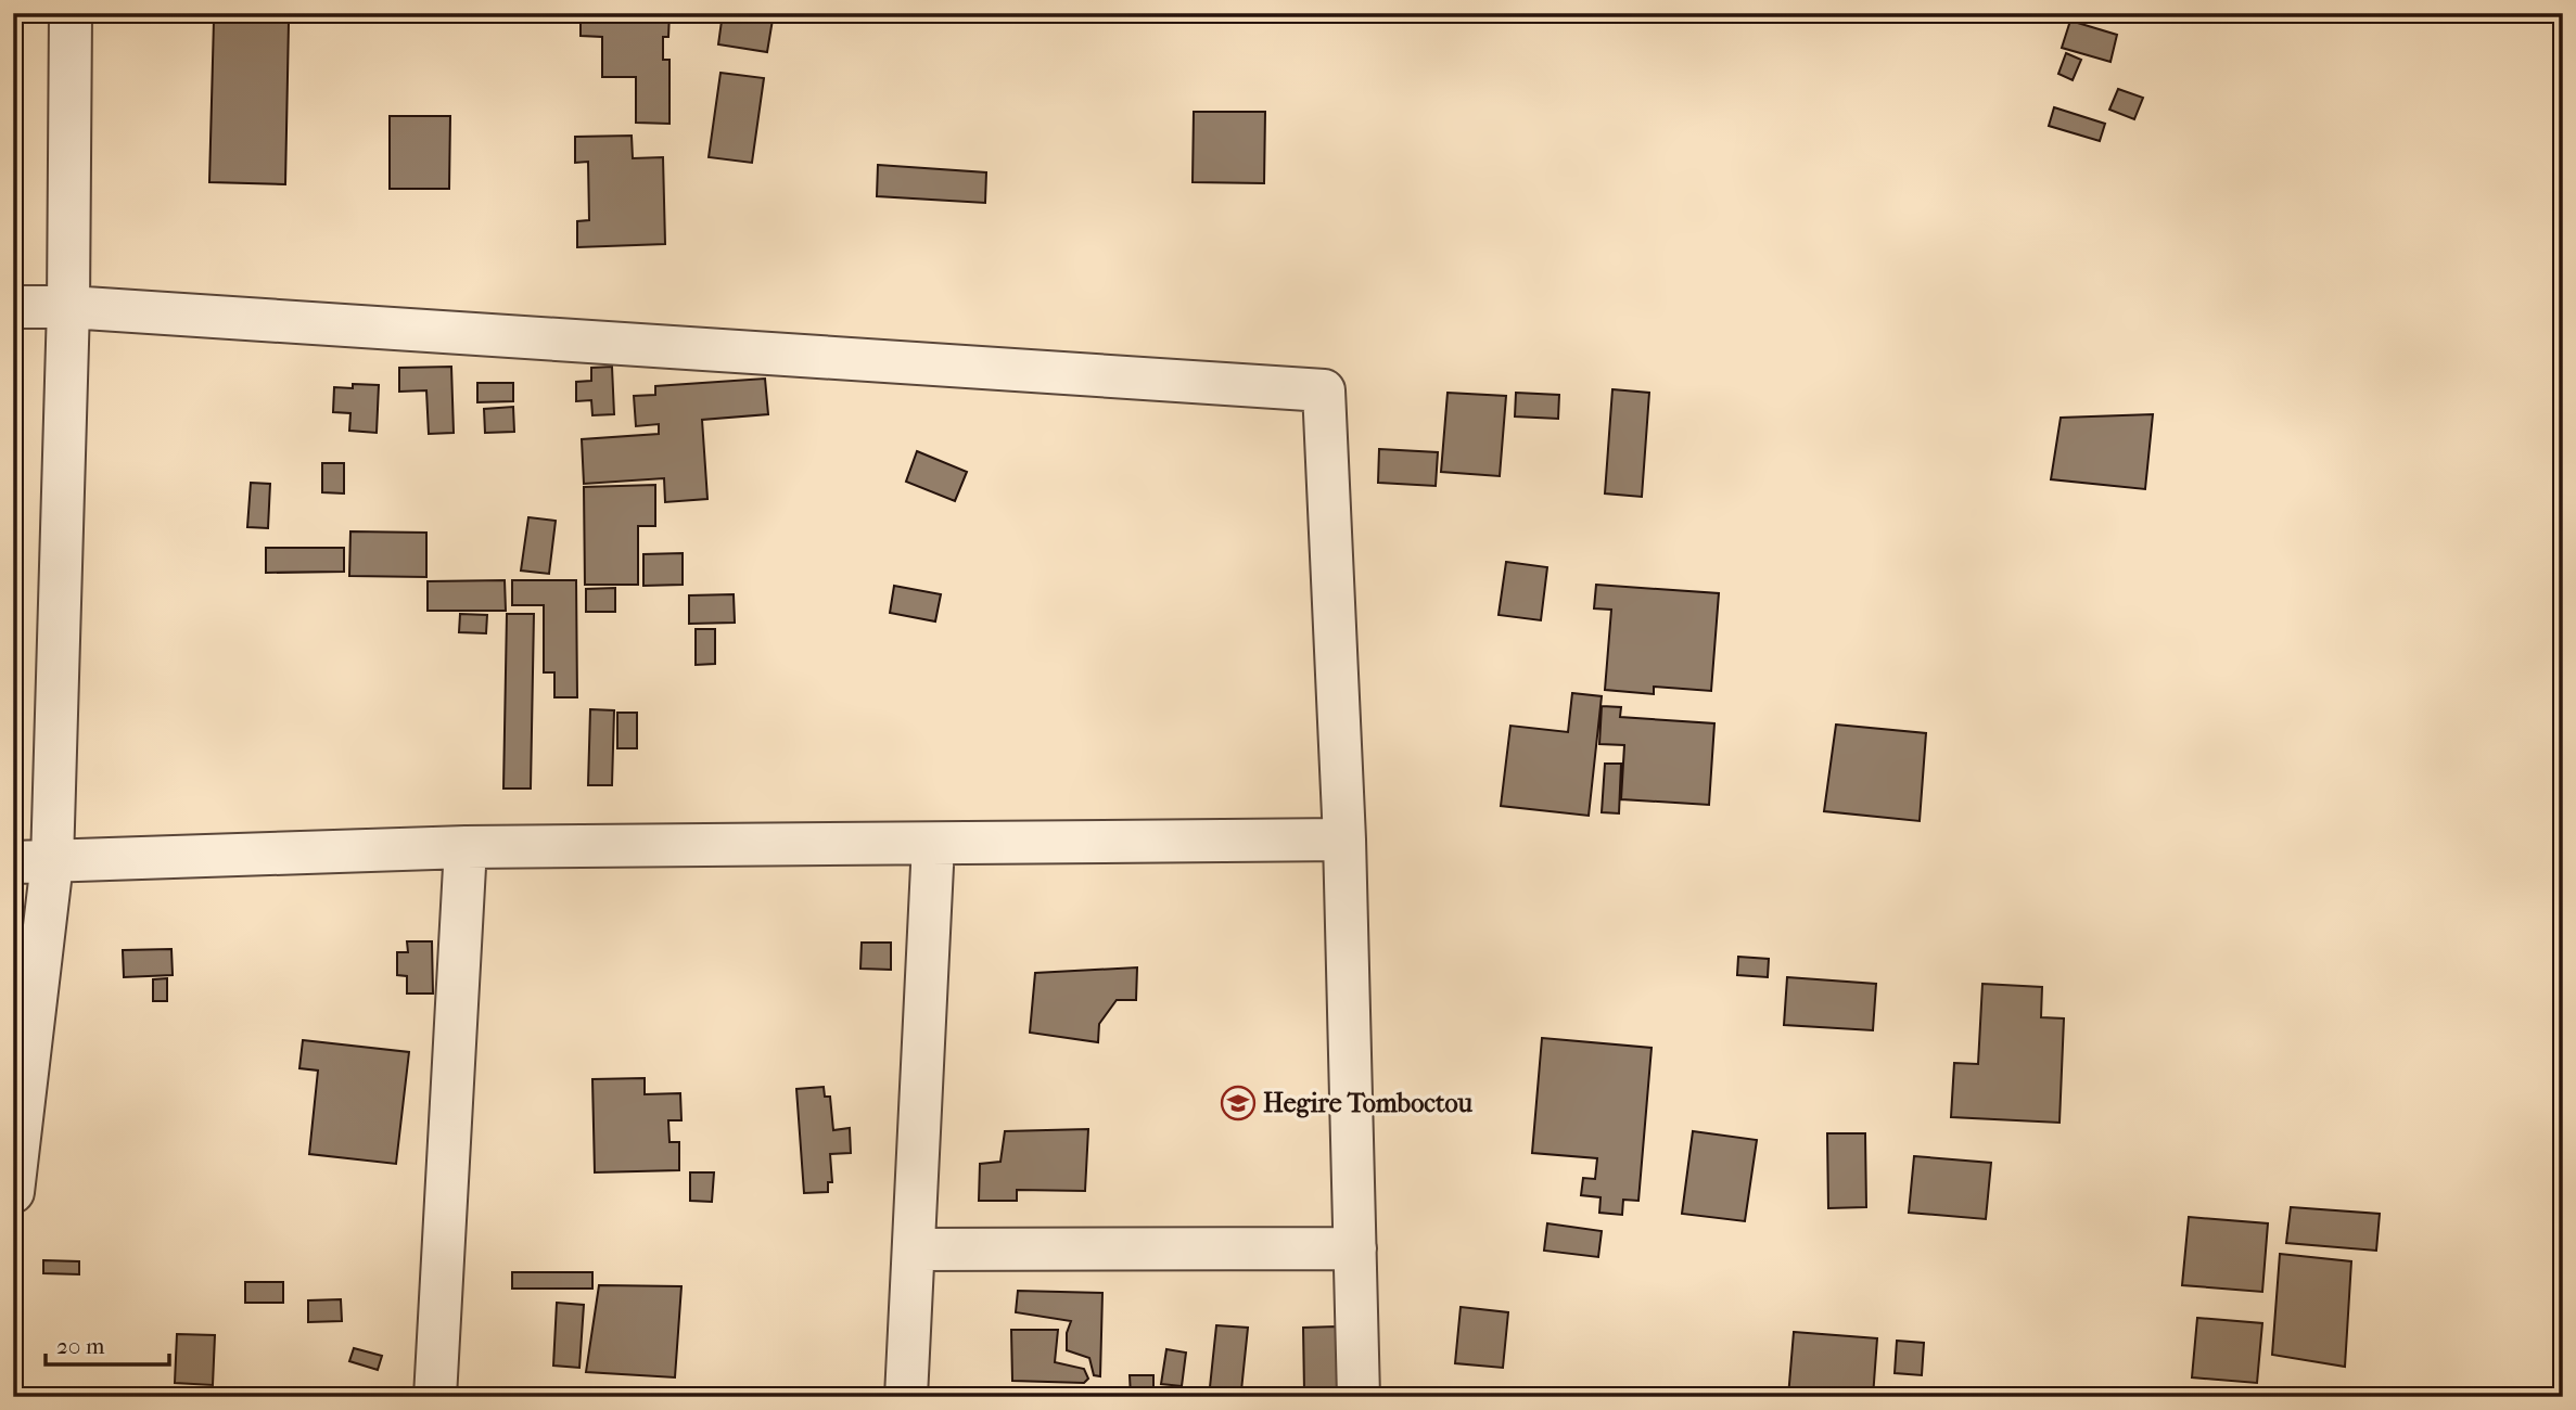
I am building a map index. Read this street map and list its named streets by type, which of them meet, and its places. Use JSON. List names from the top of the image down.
{
  "places": {
    "school or university": ["Hegire Tomboctou"]
  },
  "scale_bar": "20 m"
}
